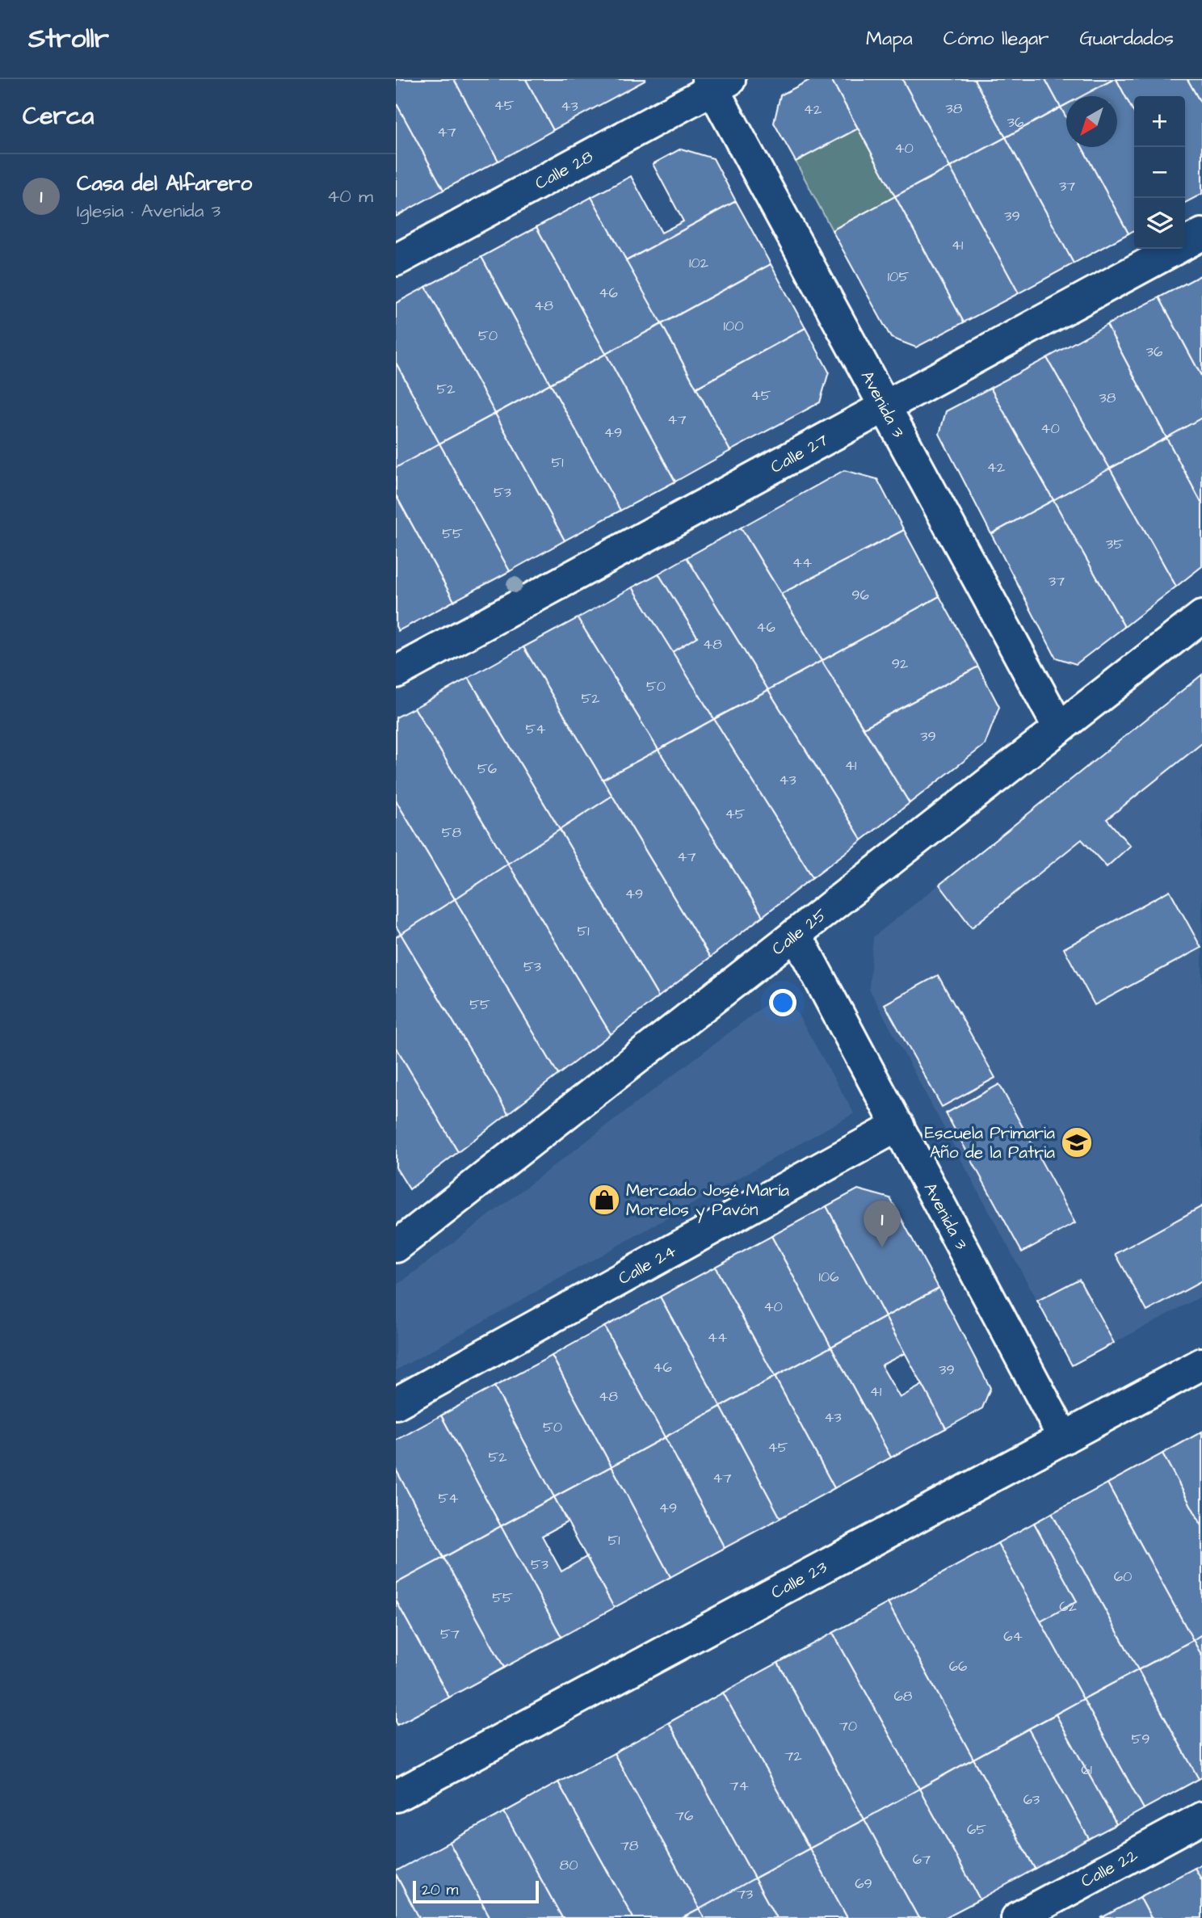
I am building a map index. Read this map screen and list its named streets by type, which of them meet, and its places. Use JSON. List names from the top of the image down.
{
  "streets": {
    "street": [
      "Calle 28",
      "Avenida 3",
      "Calle 27",
      "Calle 25",
      "Calle 24",
      "Calle 23",
      "Calle 22"
    ]
  },
  "crossings": [
    ["Calle 28", "Avenida 3"],
    ["Avenida 3", "Calle 27"],
    ["Avenida 3", "Calle 25"],
    ["Avenida 3", "Calle 24"],
    ["Avenida 3", "Calle 23"]
  ],
  "places": {
    "school or university": ["Escuela Primaria Año de la Patria"],
    "shop": ["Mercado José María Morelos y Pavón"]
  },
  "house_numbers": [
    "45",
    "43",
    "38",
    "42",
    "36",
    "47",
    "40",
    "37",
    "39",
    "41",
    "102",
    "105",
    "46",
    "48",
    "100",
    "50",
    "36",
    "52",
    "45",
    "38",
    "47",
    "40",
    "49",
    "51",
    "42",
    "53",
    "55",
    "35",
    "44",
    "37",
    "96",
    "46",
    "48",
    "92",
    "50",
    "52",
    "54",
    "39",
    "41",
    "56",
    "43",
    "45",
    "58",
    "47",
    "49",
    "51",
    "53",
    "55",
    "106",
    "40",
    "44",
    "46",
    "39",
    "41",
    "48",
    "43",
    "50",
    "45",
    "52",
    "47",
    "54",
    "49",
    "51",
    "53",
    "60",
    "55",
    "62",
    "57",
    "64",
    "66",
    "68",
    "70",
    "59",
    "72",
    "61",
    "74",
    "63",
    "76",
    "65",
    "78",
    "67",
    "80",
    "69",
    "73"
  ],
  "scale_bar": "20 m",
  "north": "bottom left",
  "page": {
    "header": "Strollr",
    "nav": ["Mapa", "Cómo llegar", "Guardados"],
    "heading": "Cerca",
    "map_buttons": ["+", "−"],
    "list": [
      {
        "mark": "1",
        "name": "Casa del Alfarero",
        "note": "Iglesia · Avenida 3",
        "value": "40 m"
      }
    ],
    "pins": "1",
    "scale": "20 m"
  }
}
